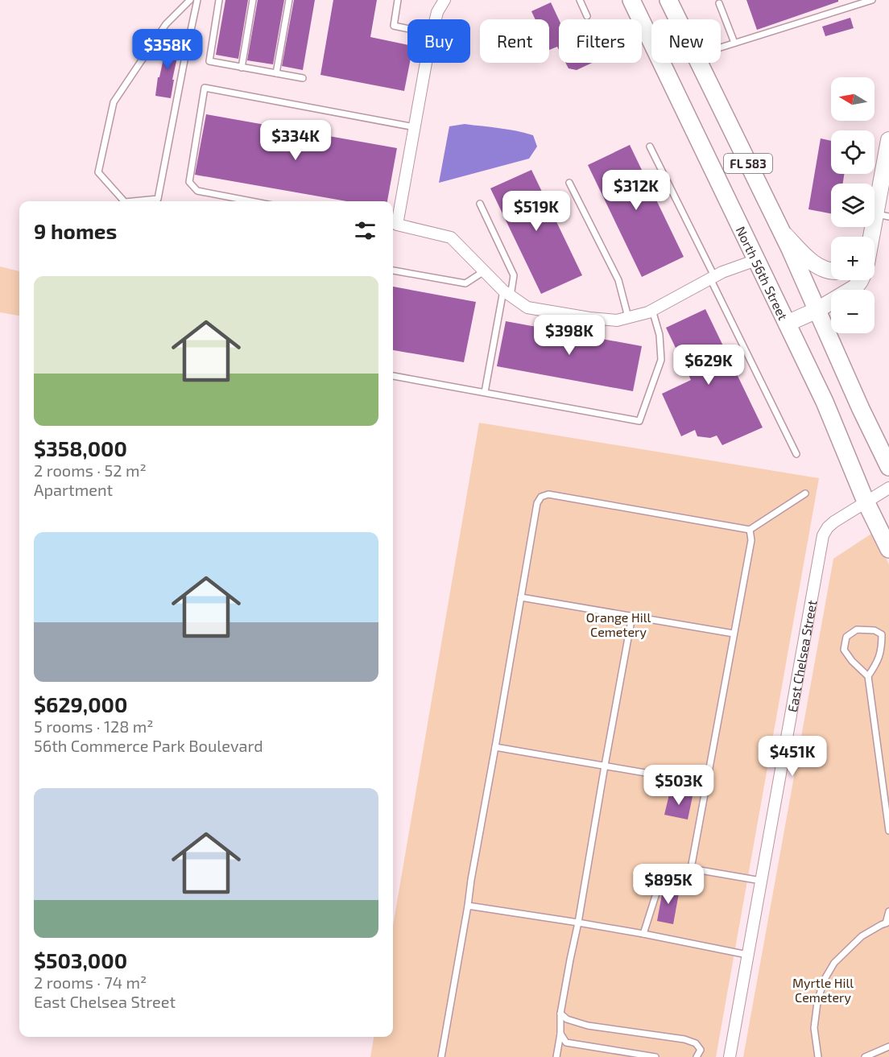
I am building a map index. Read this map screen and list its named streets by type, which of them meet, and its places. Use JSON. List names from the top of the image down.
{
  "streets": {
    "main road": ["FL 583", "North 56th Street"],
    "street": ["East Chelsea Street"]
  },
  "crossings": [
    ["North 56th Street", "East Chelsea Street"]
  ],
  "parks": ["Orange Hill Cemetery", "Myrtle Hill Cemetery"],
  "north": "left",
  "page": {
    "chip": [
      "Buy",
      "Rent",
      "Filters",
      "New"
    ],
    "price": [
      "$358K",
      "$334K",
      "$312K",
      "$519K",
      "$398K",
      "$629K",
      "$451K",
      "$503K",
      "$895K"
    ],
    "map_buttons": ["+", "−"],
    "heading": "9 homes",
    "list": [
      {
        "name": "$358,000",
        "note": "2 rooms · 52 m² · Apartment"
      },
      {
        "name": "$629,000",
        "note": "5 rooms · 128 m² · 56th Commerce Park Boulevard"
      },
      {
        "name": "$503,000",
        "note": "2 rooms · 74 m² · East Chelsea Street"
      }
    ]
  }
}
